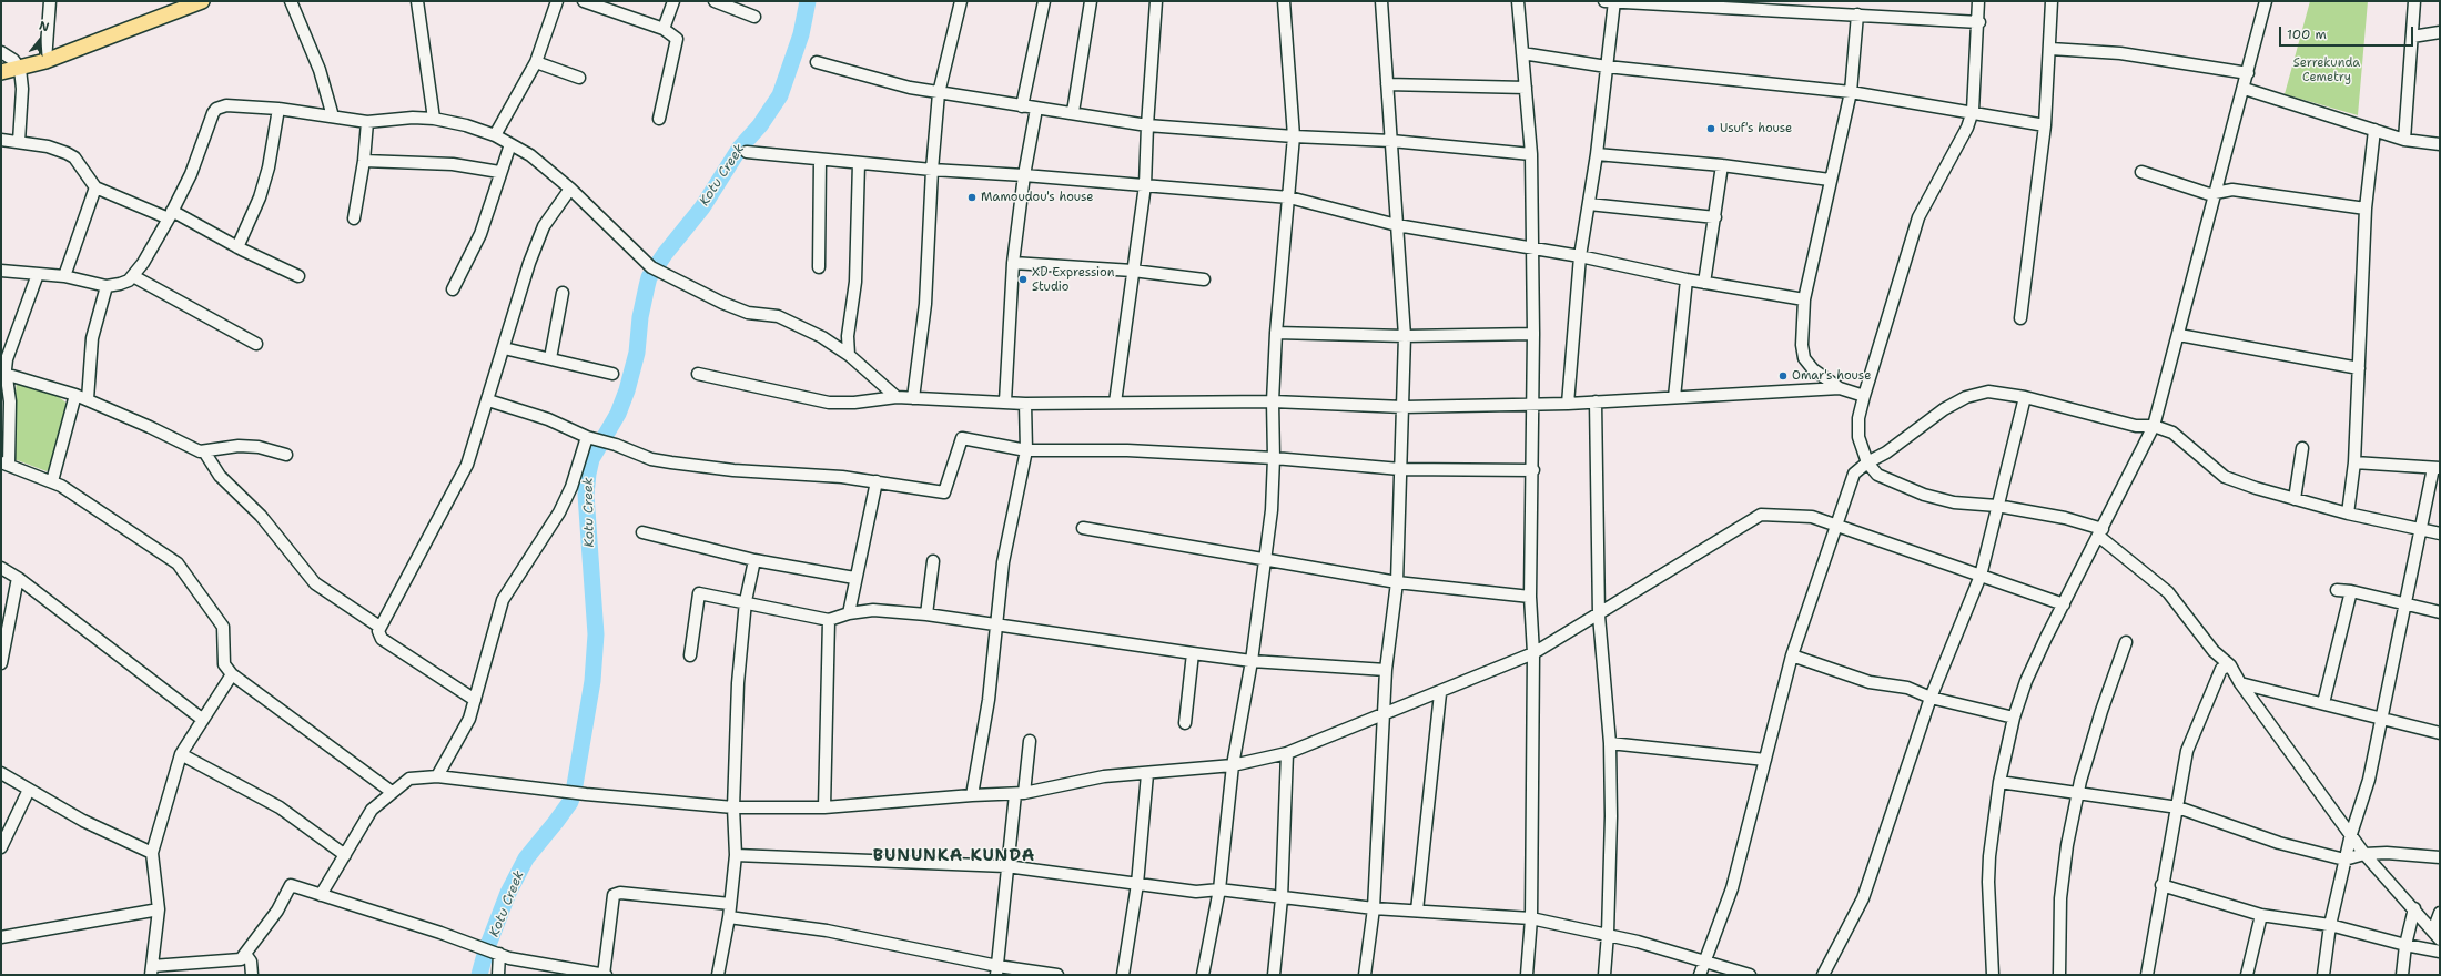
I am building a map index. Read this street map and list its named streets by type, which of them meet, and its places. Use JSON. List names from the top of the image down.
{
  "districts": ["BUNUNKA KUNDA"],
  "water": ["Kotu Creek"],
  "parks": ["Serrekunda Cemetry"],
  "places": [
    "Usuf's house",
    "Mamoudou's house",
    "XD Expression Studio",
    "Omar's house"
  ],
  "scale_bar": "100 m",
  "north": "top"
}
